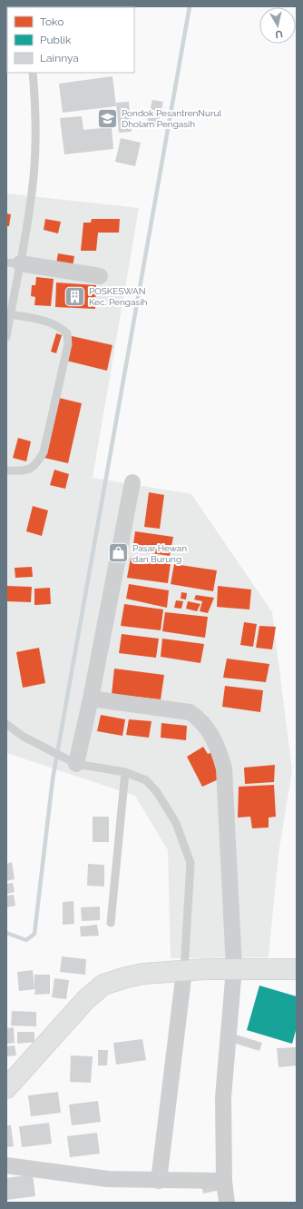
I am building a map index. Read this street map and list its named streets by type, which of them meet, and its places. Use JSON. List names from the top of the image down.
{
  "places": {
    "school or university": ["Pondok PesantrenNurul Dholam Pengasih"],
    "building": ["POSKESWAN Kec. Pengasih"],
    "shop": ["Pasar Hewan dan Burung"]
  },
  "legend": ["Toko", "Publik", "Lainnya"],
  "north": "bottom"
}
